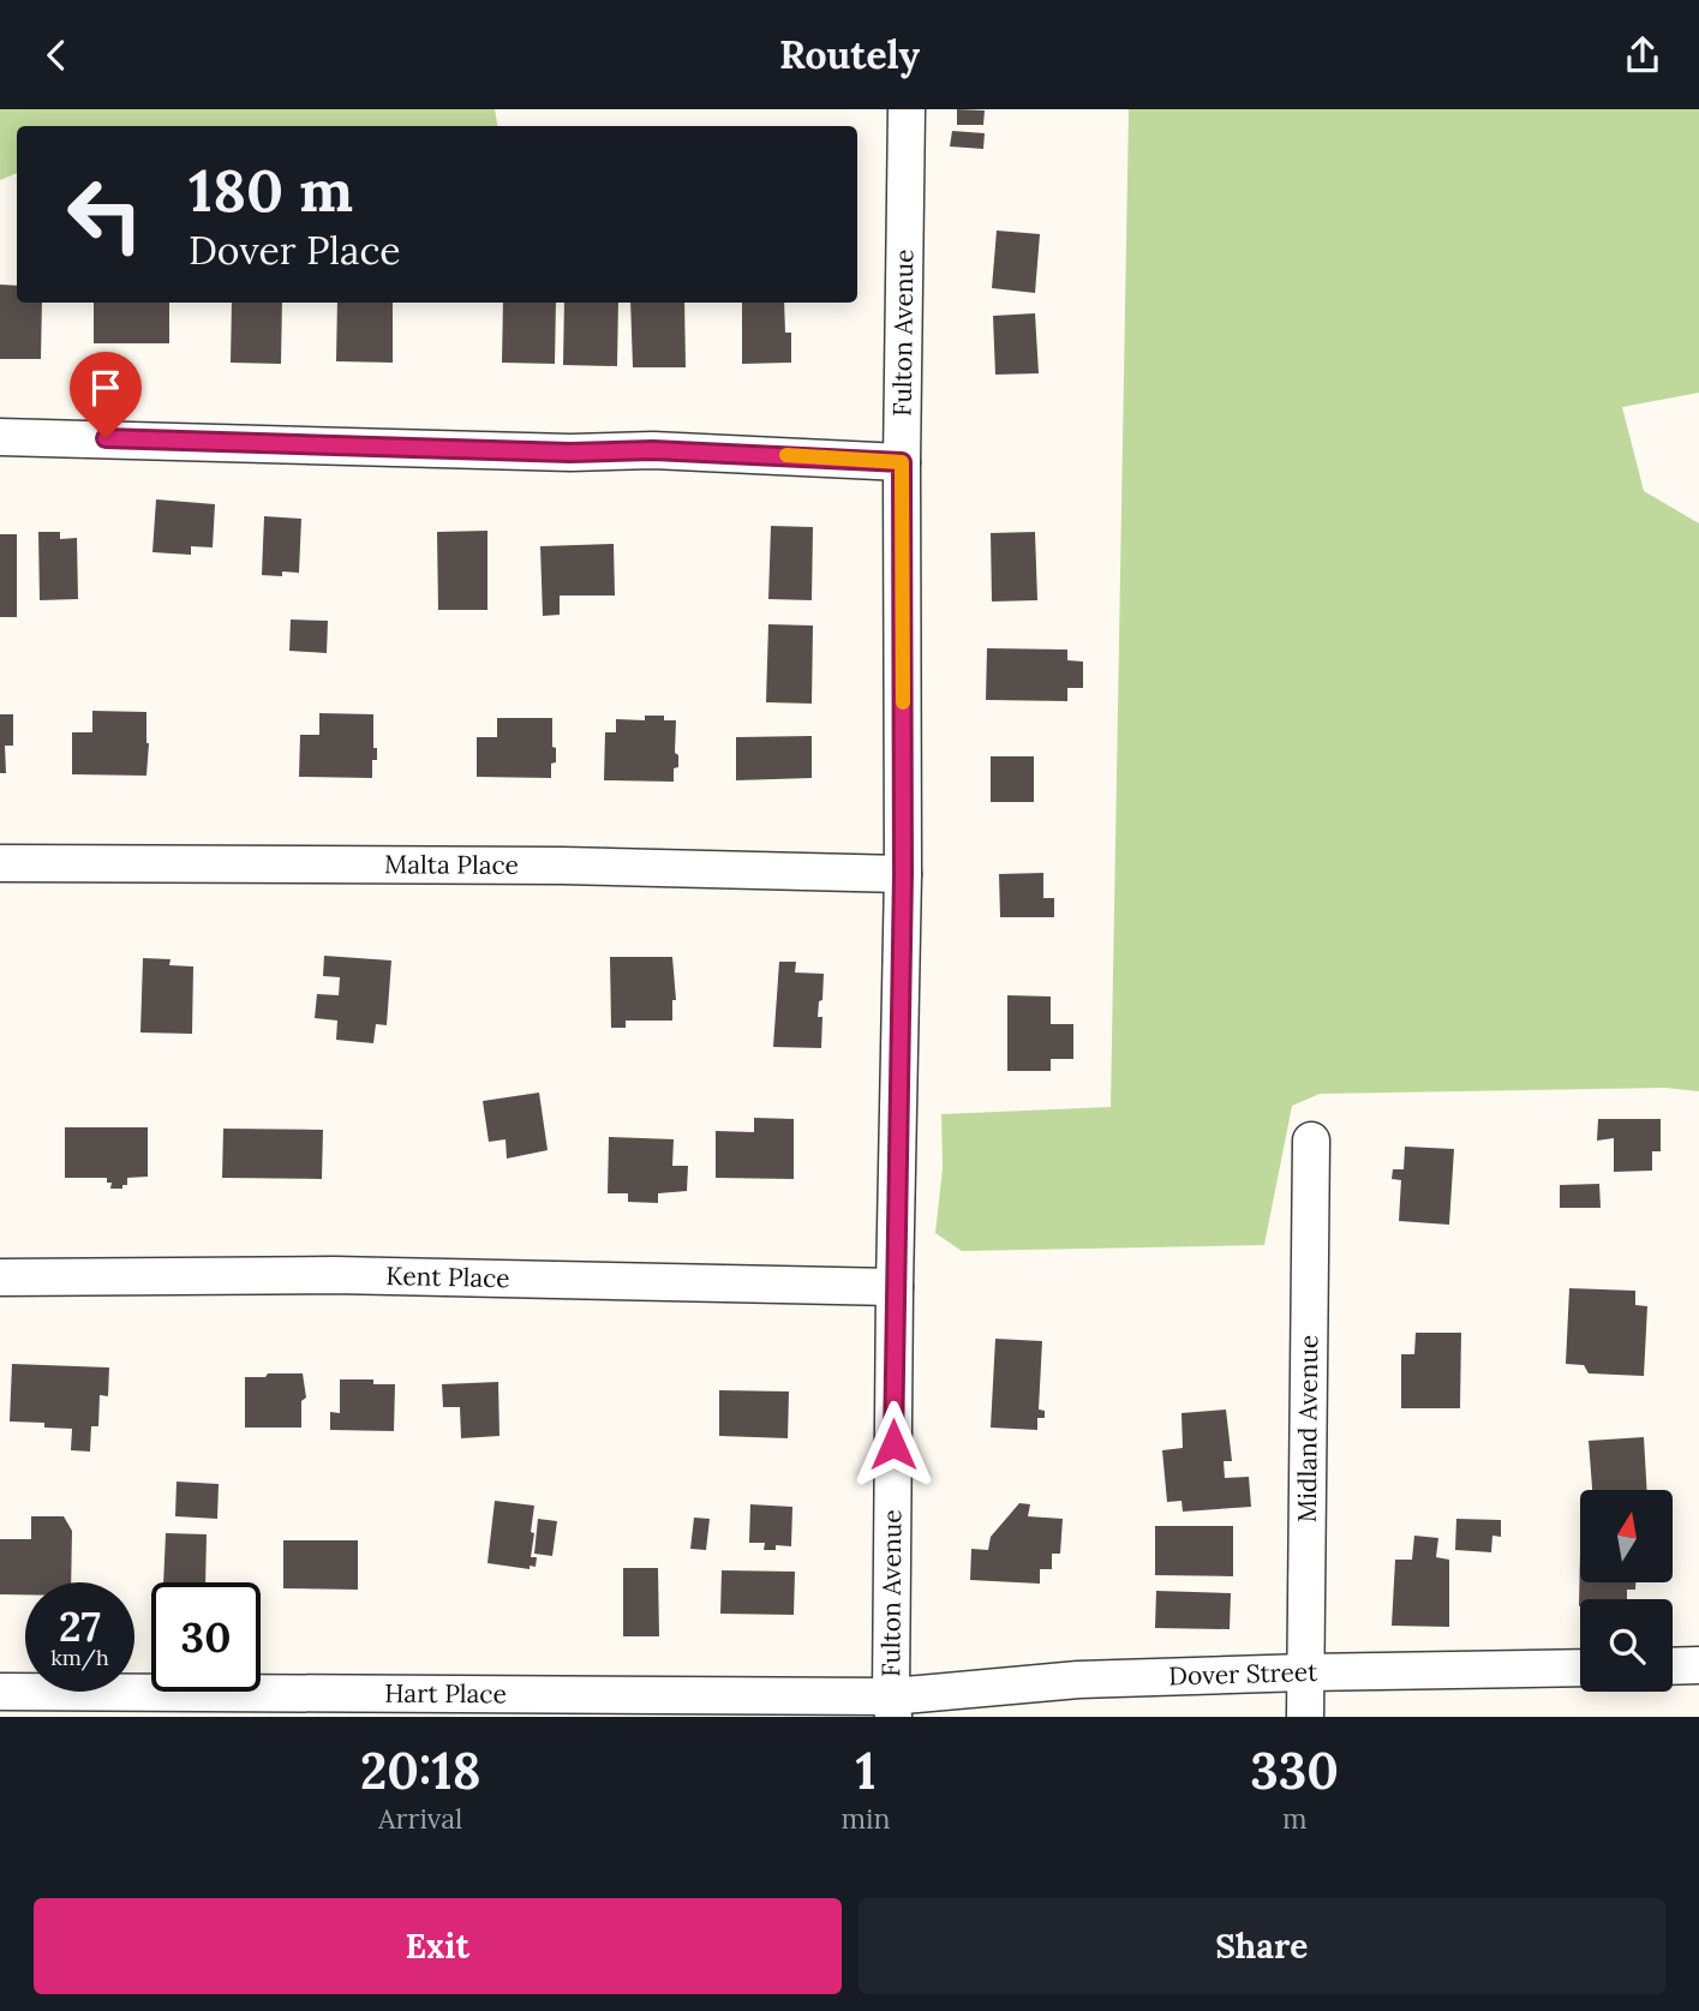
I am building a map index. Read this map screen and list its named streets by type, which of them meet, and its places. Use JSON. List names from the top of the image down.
{
  "streets": {
    "street": [
      "Fulton Avenue",
      "Malta Place",
      "Kent Place",
      "Midland Avenue",
      "Dover Street",
      "Hart Place"
    ]
  },
  "crossings": [
    ["Fulton Avenue", "Malta Place"],
    ["Fulton Avenue", "Kent Place"],
    ["Fulton Avenue", "Dover Street"],
    ["Fulton Avenue", "Hart Place"],
    ["Midland Avenue", "Dover Street"],
    ["Dover Street", "Hart Place"]
  ],
  "north": "top",
  "page": {
    "header": "Routely",
    "turn": ["180 m", "Dover Place"],
    "speed": "27 km/h",
    "limit": "30",
    "eta": [
      "20:18",
      "Arrival",
      "1",
      "min",
      "330",
      "m"
    ],
    "buttons": ["Exit", "Share"]
  }
}
